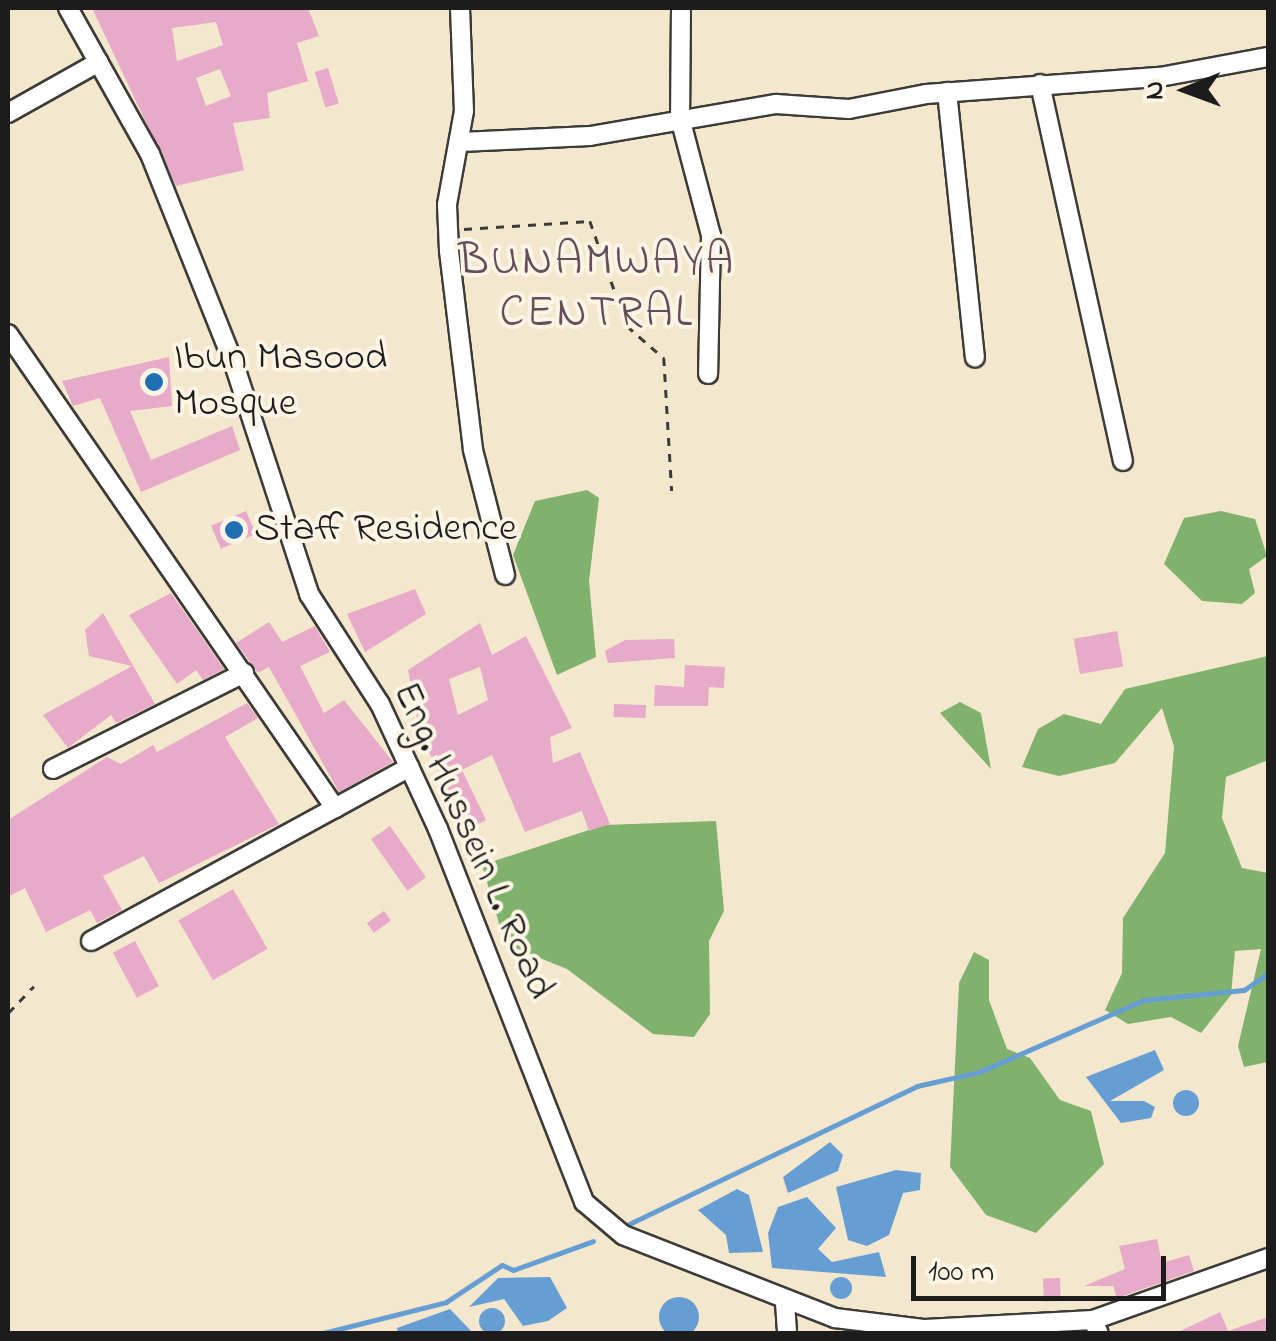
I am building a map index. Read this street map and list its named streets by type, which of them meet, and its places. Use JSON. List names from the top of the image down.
{
  "streets": {
    "street": ["Eng. Hussein L. Road"]
  },
  "districts": ["BUNAMWAYA CENTRAL"],
  "places": ["Ibun Masood Mosque", "Staff Residence"],
  "scale_bar": "100 m",
  "north": "left"
}
